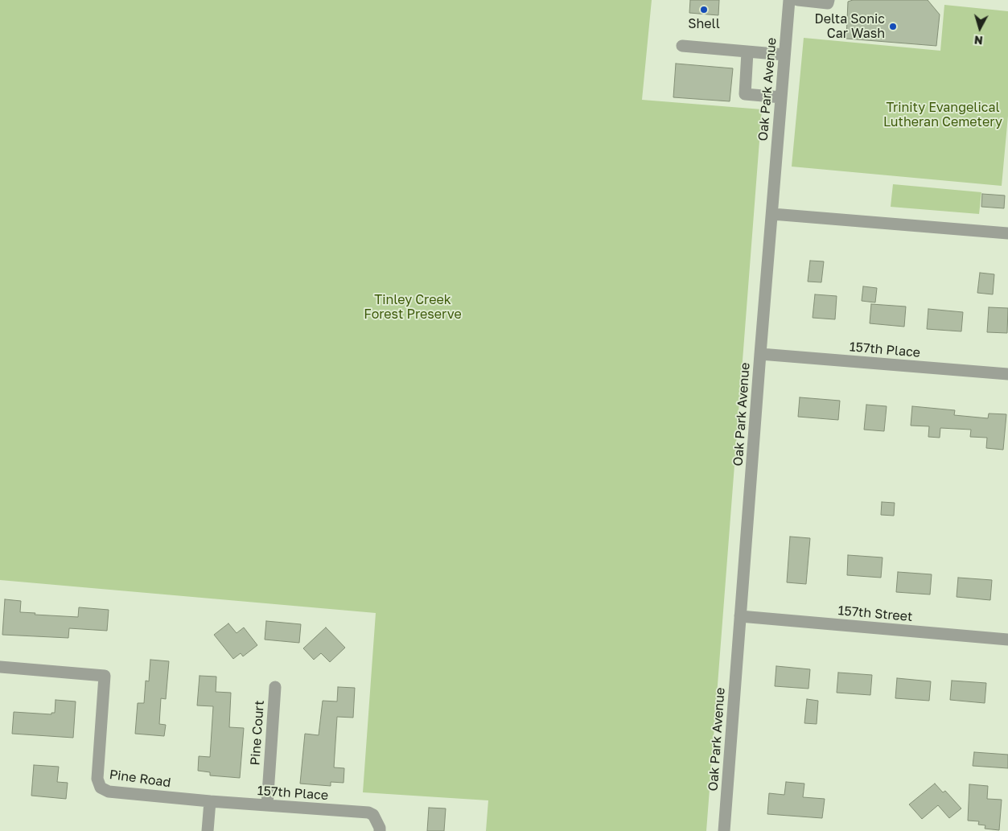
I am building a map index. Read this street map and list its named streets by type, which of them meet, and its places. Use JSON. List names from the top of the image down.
{
  "streets": {
    "street": [
      "Oak Park Avenue",
      "157th Place",
      "157th Street",
      "Pine Court",
      "Pine Road"
    ]
  },
  "crossings": [
    ["Oak Park Avenue", "157th Place"],
    ["Oak Park Avenue", "157th Street"],
    ["157th Place", "Pine Court"],
    ["157th Place", "Pine Road"]
  ],
  "parks": ["Trinity Evangelical Lutheran Cemetery", "Tinley Creek Forest Preserve"],
  "places": ["Shell", "Delta Sonic Car Wash"],
  "north": "bottom"
}
